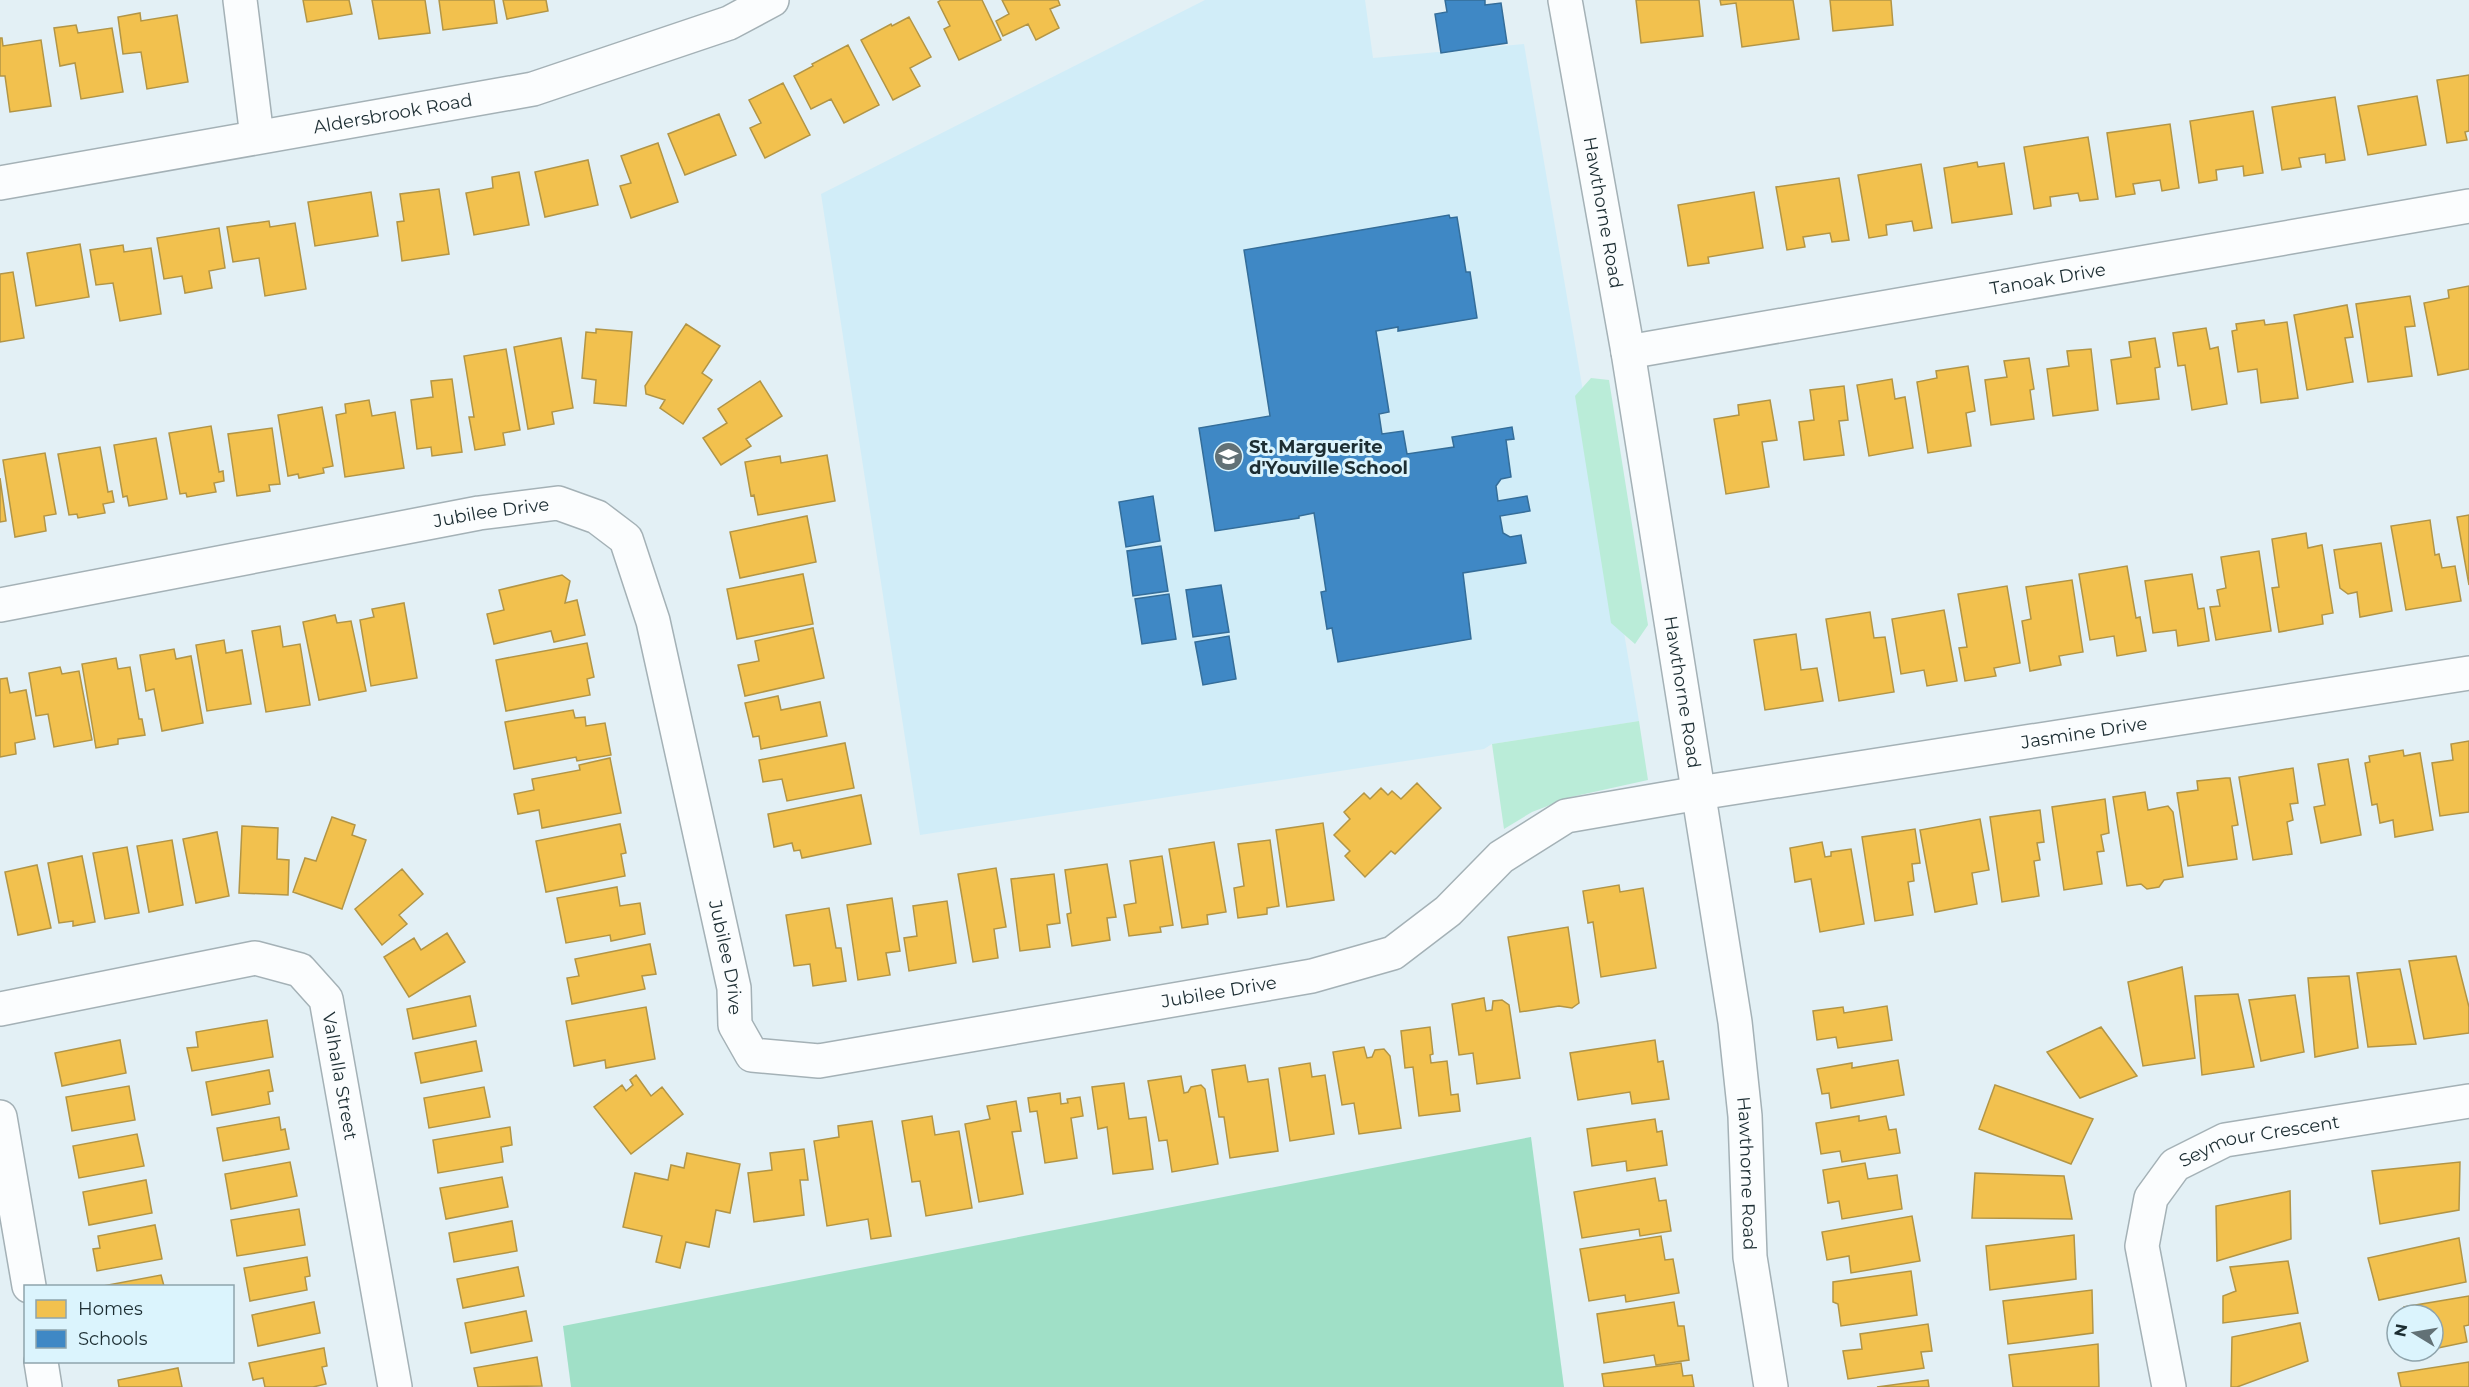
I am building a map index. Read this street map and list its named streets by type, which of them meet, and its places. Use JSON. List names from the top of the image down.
{
  "streets": {
    "street": [
      "Aldersbrook Road",
      "Hawthorne Road",
      "Tanoak Drive",
      "Jubilee Drive",
      "Jasmine Drive",
      "Valhalla Street",
      "Seymour Crescent"
    ]
  },
  "crossings": [
    ["Hawthorne Road", "Tanoak Drive"],
    ["Hawthorne Road", "Jubilee Drive"],
    ["Hawthorne Road", "Jasmine Drive"],
    ["Jubilee Drive", "Jasmine Drive"]
  ],
  "places": {
    "school or university": ["St. Marguerite d'Youville School"]
  },
  "legend": ["Homes", "Schools"],
  "north": "left"
}
